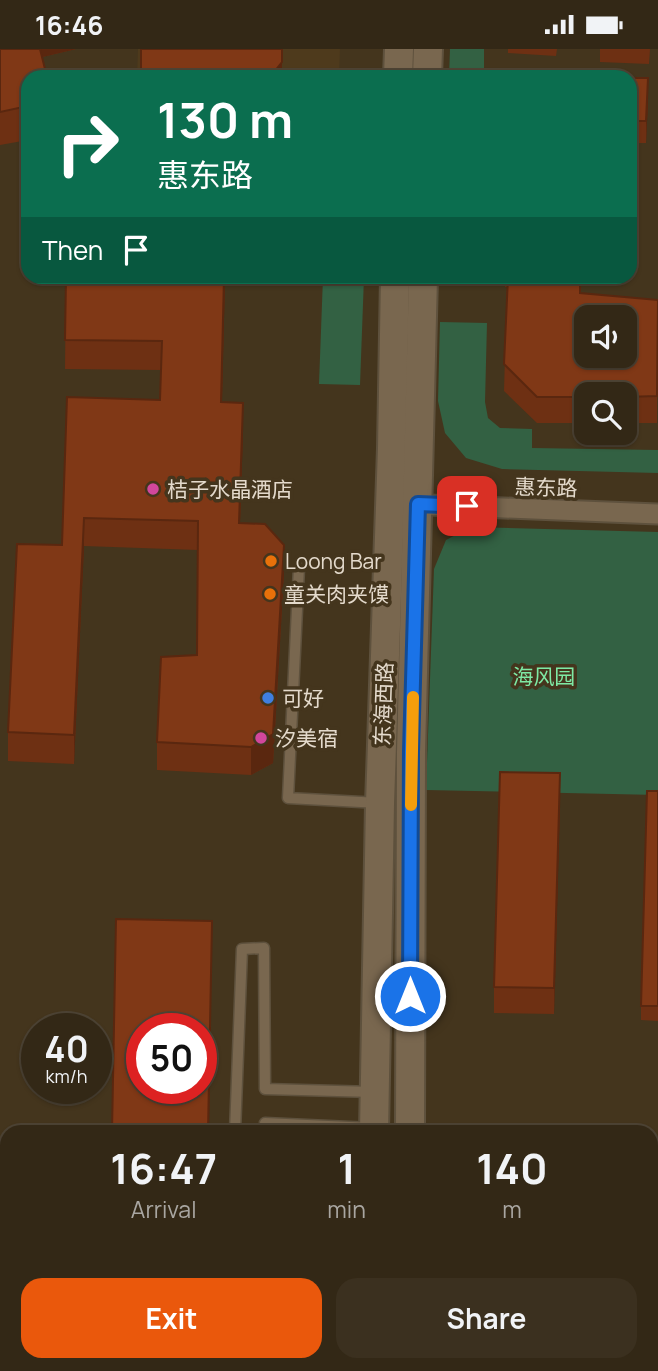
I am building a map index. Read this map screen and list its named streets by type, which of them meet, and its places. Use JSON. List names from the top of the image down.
{
  "streets": {
    "main road": ["东海西路"],
    "street": ["惠东路"]
  },
  "crossings": [
    ["惠东路", "东海西路"]
  ],
  "parks": ["海风园"],
  "places": [
    "桔子水晶酒店",
    "Loong Bar",
    "童关肉夹馍",
    "可好",
    "汐美宿"
  ],
  "page": {
    "status": "16:46",
    "turn": ["130 m", "惠东路"],
    "then": "Then",
    "speed": "40 km/h",
    "limit": "50",
    "eta": [
      "16:47",
      "Arrival",
      "1",
      "min",
      "140",
      "m"
    ],
    "buttons": ["Exit", "Share"]
  }
}
